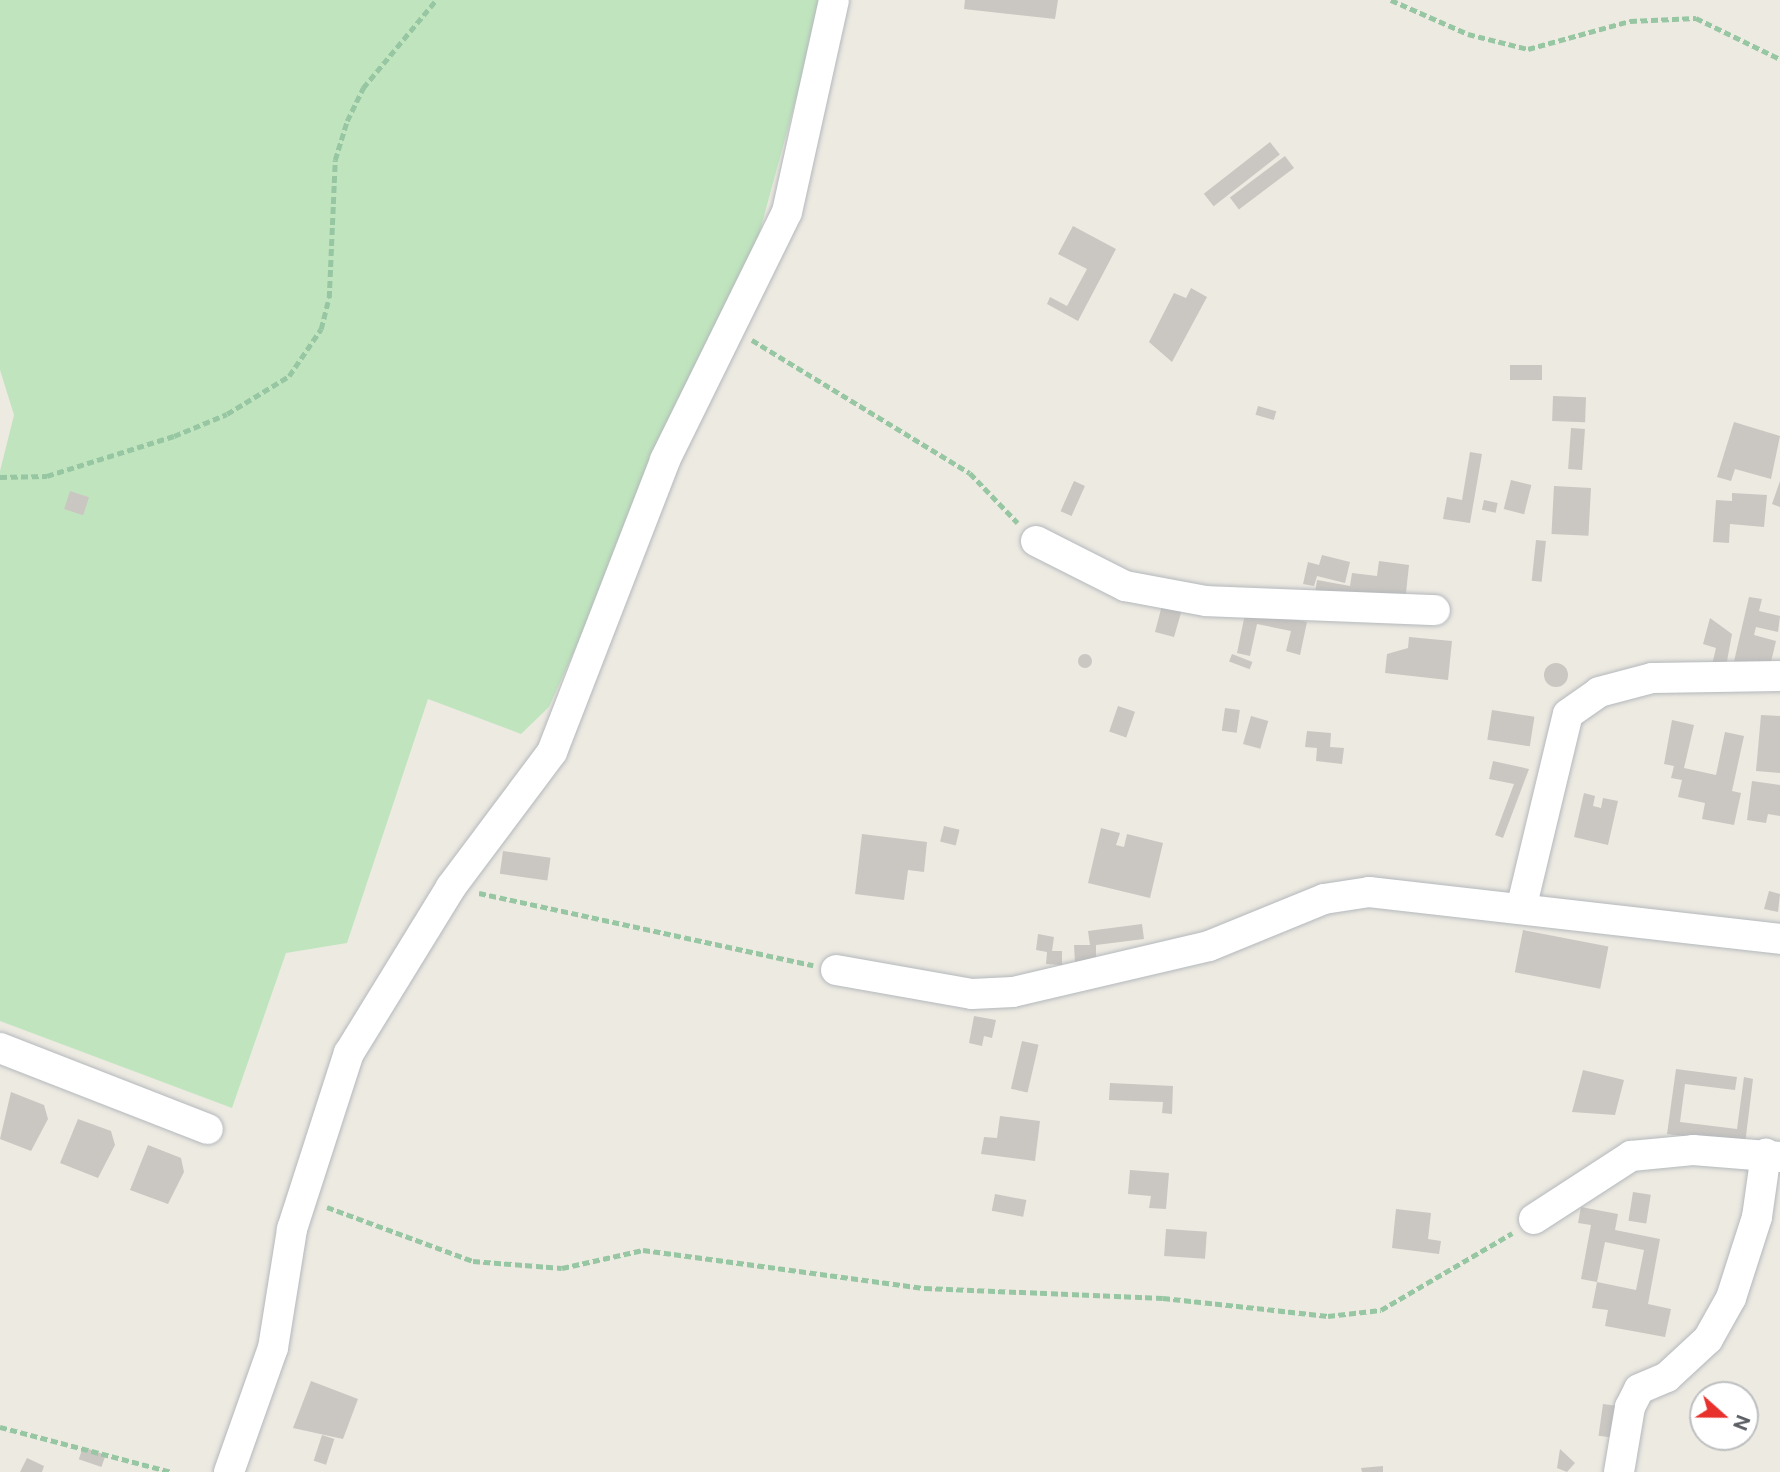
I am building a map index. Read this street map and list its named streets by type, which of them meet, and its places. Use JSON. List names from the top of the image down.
{
  "north": "right"
}
